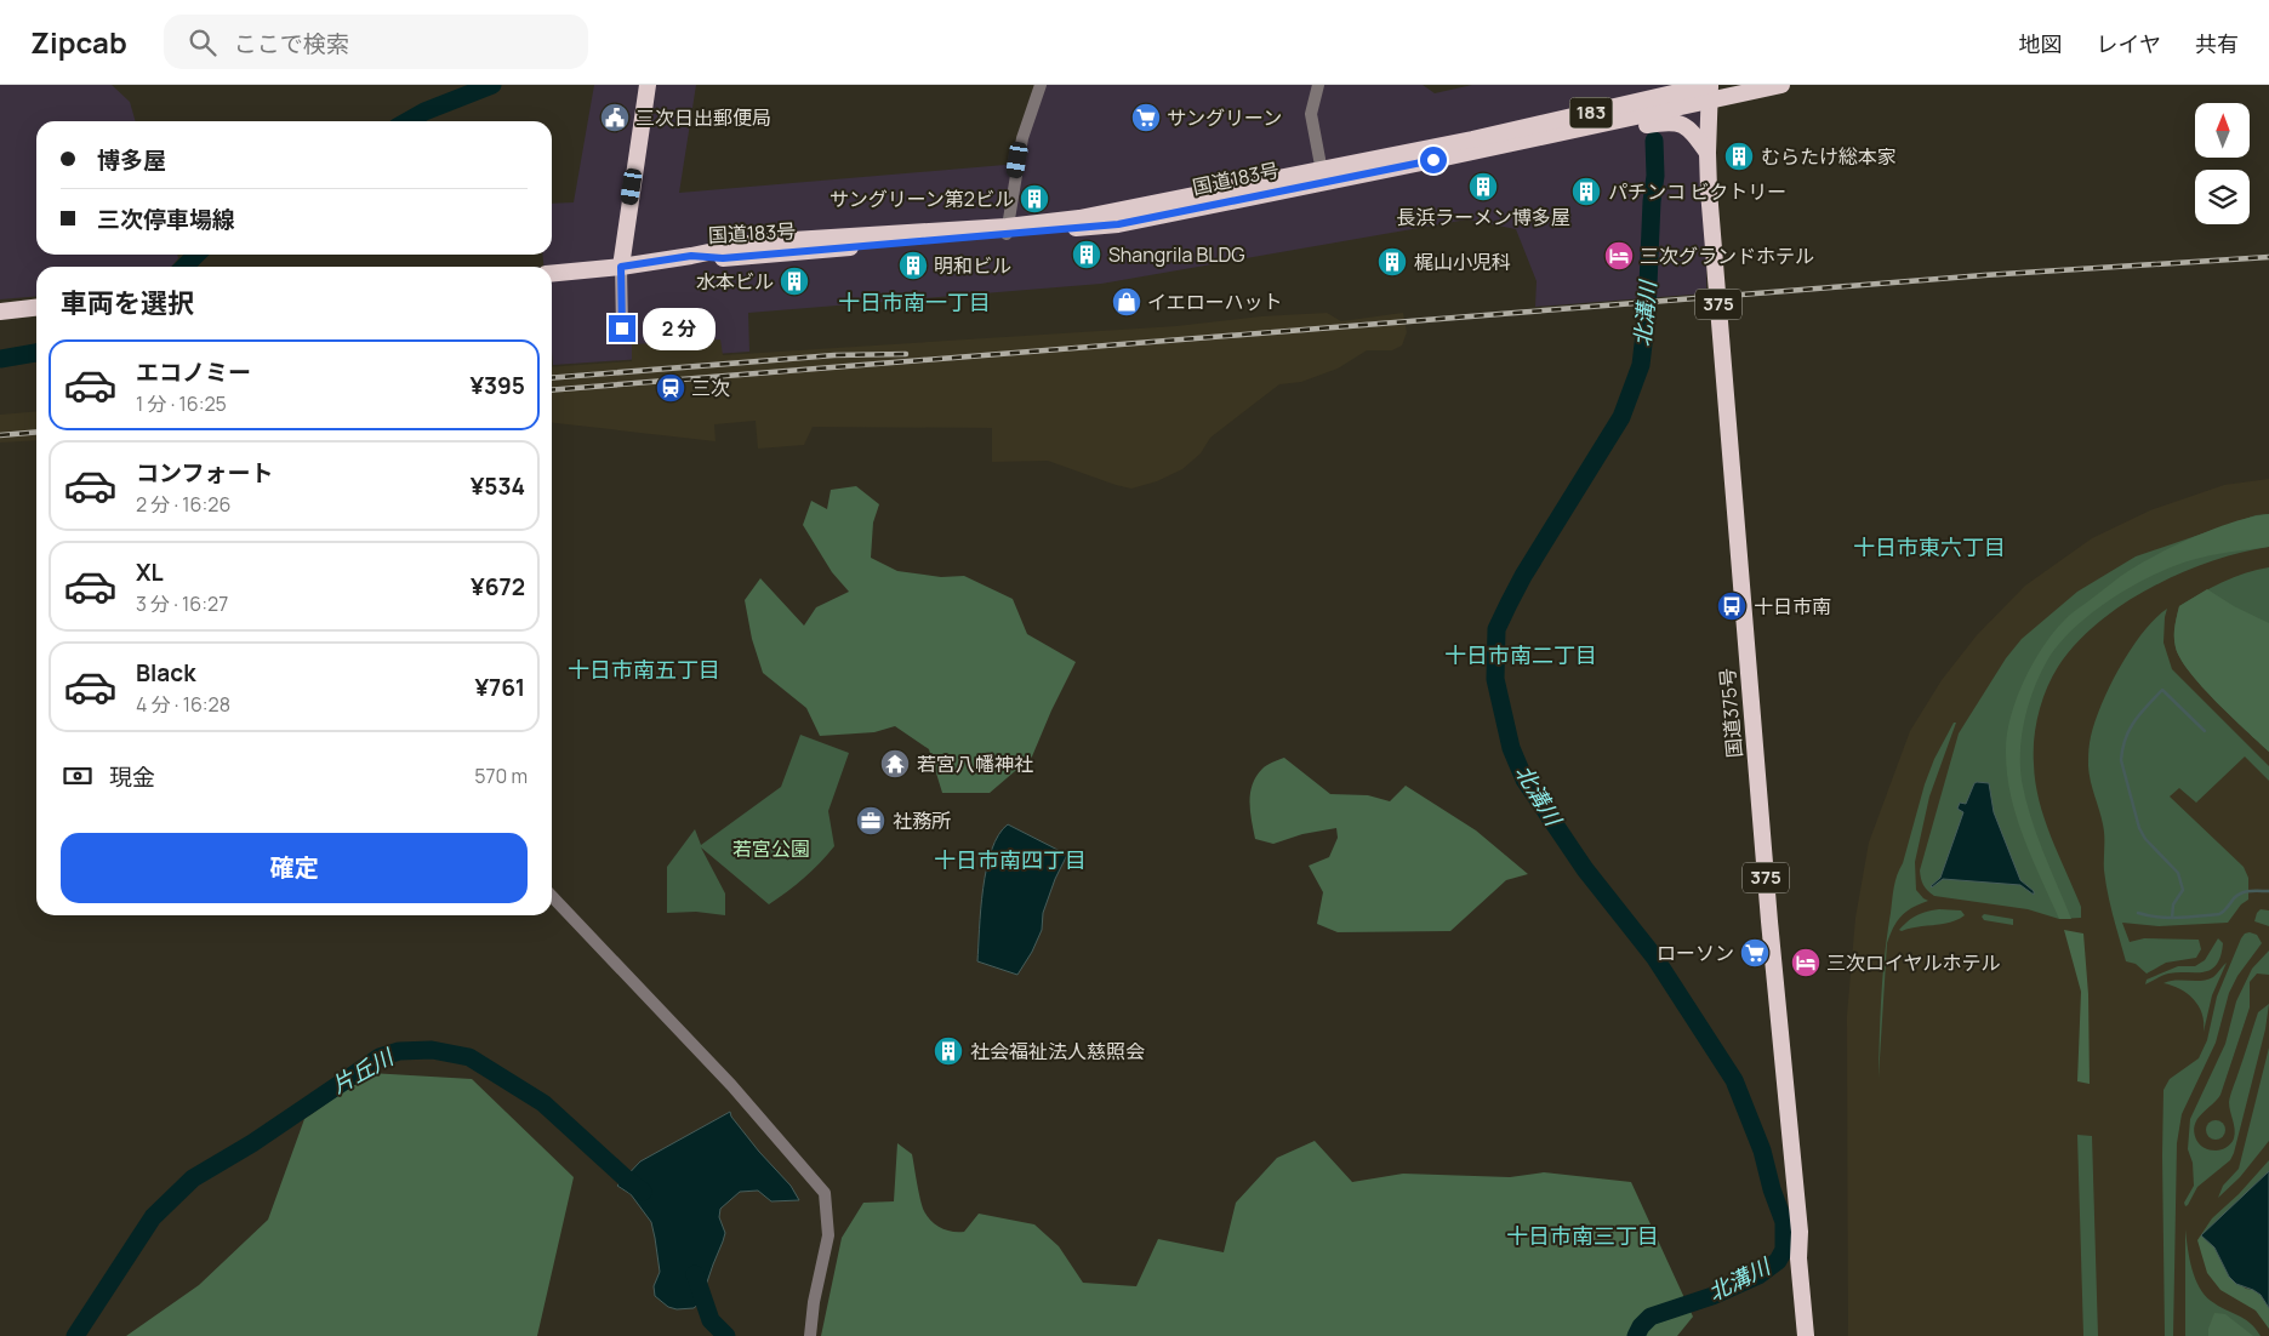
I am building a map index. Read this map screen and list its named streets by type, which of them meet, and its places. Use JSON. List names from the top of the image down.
{
  "streets": {
    "highway": [
      "183",
      "国道183号",
      "375",
      "国道375号"
    ]
  },
  "crossings": [
    ["国道183号", "国道375号"]
  ],
  "districts": [
    "十日市南一丁目",
    "十日市東六丁目",
    "十日市南二丁目",
    "十日市南五丁目",
    "十日市南四丁目",
    "十日市南三丁目"
  ],
  "water": ["北溝川", "片丘川"],
  "parks": ["若宮公園"],
  "places": {
    "public building": ["三次日出郵便局"],
    "supermarket": ["サングリーン", "ローソン"],
    "building": [
      "むらたけ総本家",
      "長浜ラーメン博多屋",
      "パチンコ ビクトリー",
      "サングリーン第2ビル",
      "Shangrila BLDG",
      "梶山小児科",
      "明和ビル",
      "水本ビル",
      "社会福祉法人慈照会"
    ],
    "hotel": ["三次グランドホテル", "三次ロイヤルホテル"],
    "shop": ["イエローハット"],
    "station": ["三次"],
    "bus stop": ["十日市南"],
    "temple": ["若宮八幡神社"],
    "office": ["社務所"]
  },
  "north": "top",
  "page": {
    "header": "Zipcab",
    "search": "ここで検索",
    "nav": ["地図", "レイヤ", "共有"],
    "banner": ["博多屋", "三次停車場線"],
    "heading": "車両を選択",
    "bubble": "2 分",
    "list": [
      {
        "name": "エコノミー",
        "note": "1 分 · 16:25",
        "value": "¥395"
      },
      {
        "name": "コンフォート",
        "note": "2 分 · 16:26",
        "value": "¥534"
      },
      {
        "name": "XL",
        "note": "3 分 · 16:27",
        "value": "¥672"
      },
      {
        "name": "Black",
        "note": "4 分 · 16:28",
        "value": "¥761"
      }
    ],
    "pay": ["現金", "570 m"],
    "buttons": "確定"
  }
}
